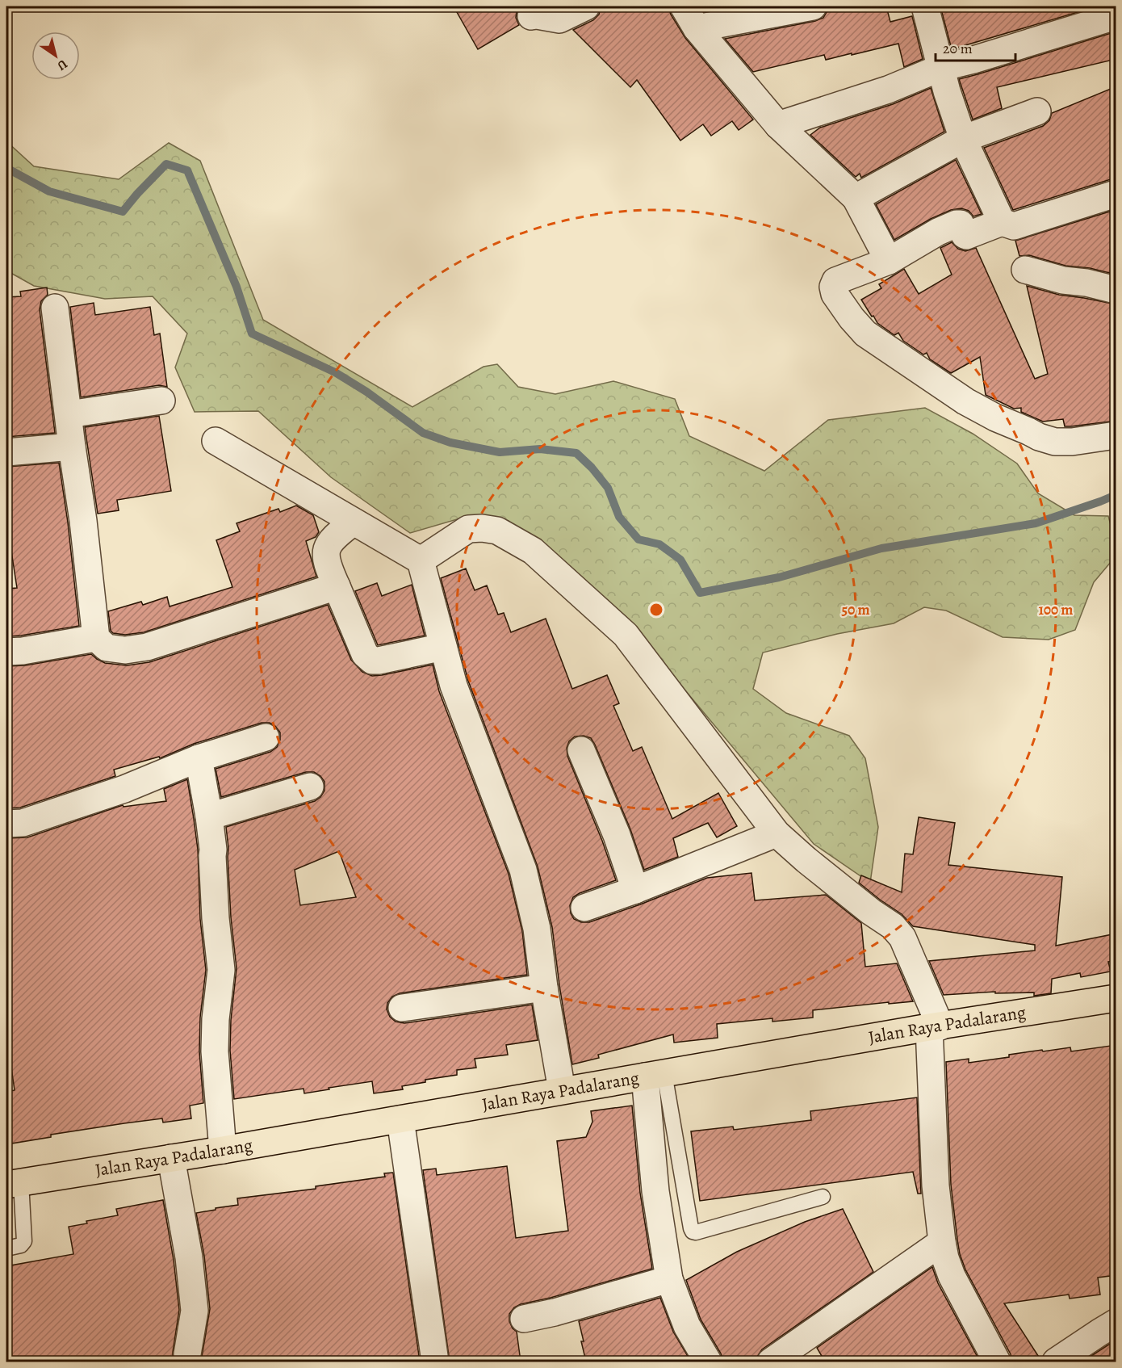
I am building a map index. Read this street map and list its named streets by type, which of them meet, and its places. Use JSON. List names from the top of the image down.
{
  "streets": {
    "highway": ["Jalan Raya Padalarang"]
  },
  "scale_bar": "20 m",
  "north": "bottom right",
  "rings": ["50 m", "100 m"]
}
